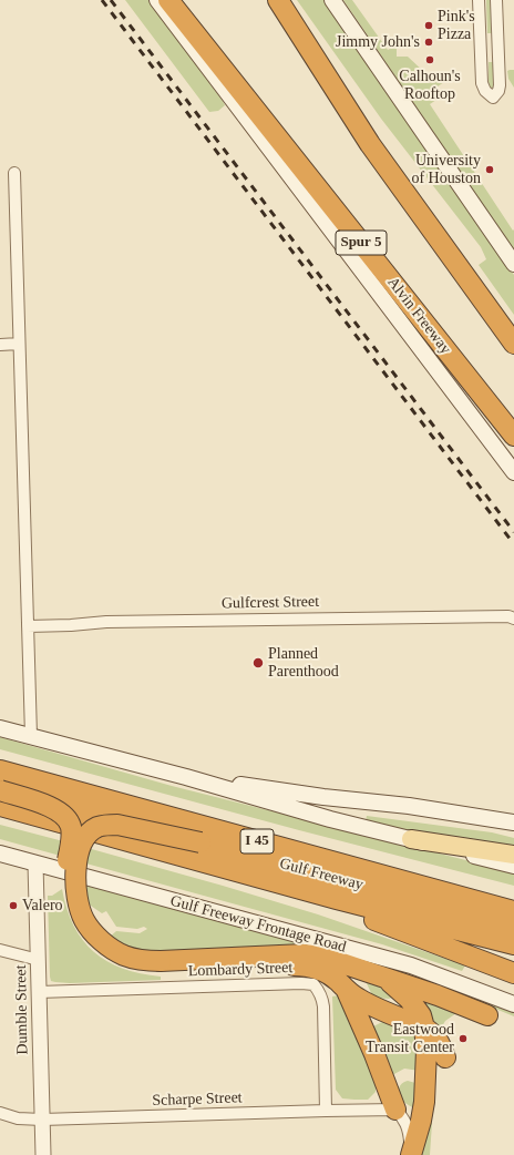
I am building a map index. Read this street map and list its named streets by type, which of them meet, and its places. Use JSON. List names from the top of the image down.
{
  "streets": {
    "highway": [
      "Spur 5",
      "Alvin Freeway",
      "I 45",
      "Gulf Freeway"
    ],
    "main road": ["Gulf Freeway Frontage Road"],
    "street": [
      "Gulfcrest Street",
      "Lombardy Street",
      "Dumble Street",
      "Scharpe Street"
    ]
  },
  "crossings": [
    ["Gulf Freeway Frontage Road", "Dumble Street"],
    ["Lombardy Street", "Dumble Street"],
    ["Lombardy Street", "Scharpe Street"],
    ["Dumble Street", "Scharpe Street"]
  ],
  "places": [
    "Pink's Pizza",
    "Jimmy John's",
    "Calhoun's Rooftop",
    "University of Houston",
    "Planned Parenthood",
    "Valero",
    "Eastwood Transit Center"
  ]
}
